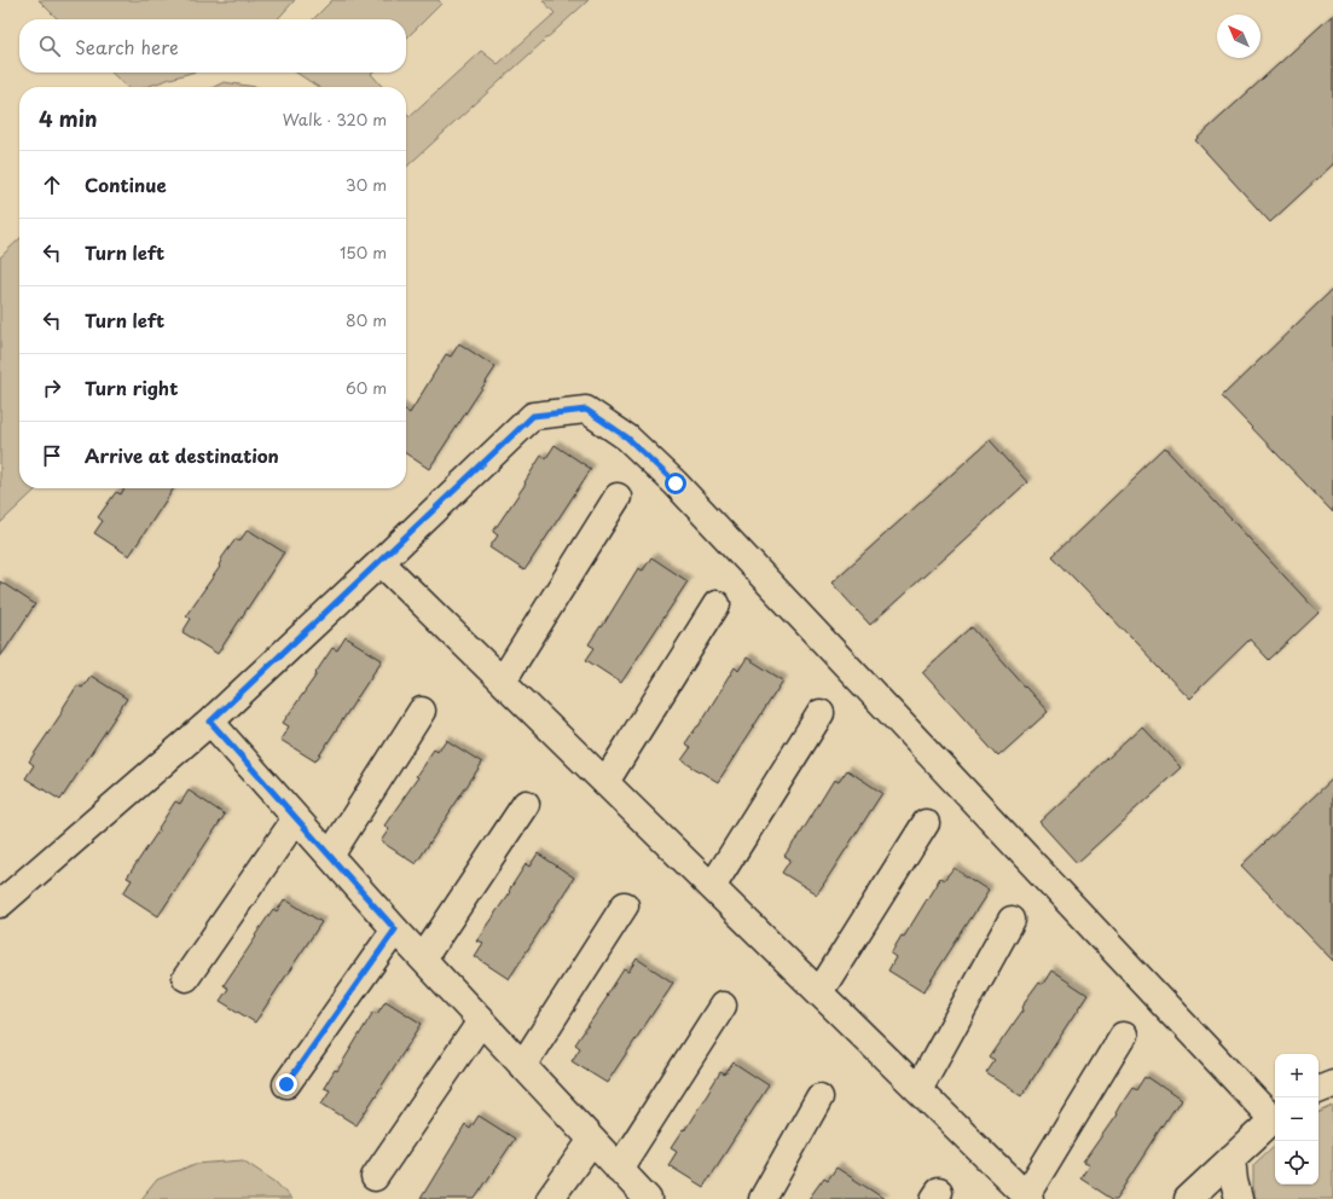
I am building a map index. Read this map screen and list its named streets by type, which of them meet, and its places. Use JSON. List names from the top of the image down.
{
  "north": "top left",
  "page": {
    "search": "Search here",
    "heading": ["4 min", "Walk · 320 m"],
    "list": [
      ["Continue", "30 m"],
      ["Turn left", "150 m"],
      ["Turn left", "80 m"],
      ["Turn right", "60 m"],
      "Arrive at destination"
    ],
    "map_buttons": ["+", "−"]
  }
}
